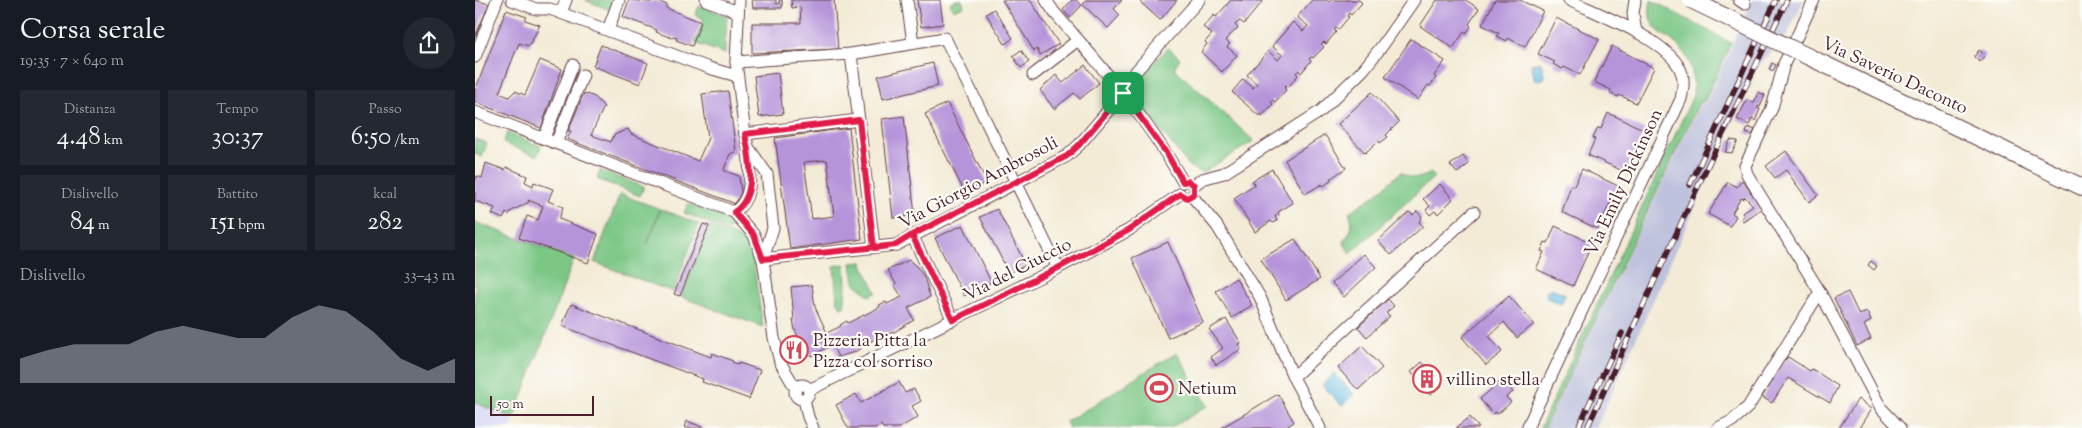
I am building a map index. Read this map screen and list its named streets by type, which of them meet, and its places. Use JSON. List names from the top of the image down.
{
  "streets": {
    "street": [
      "Via Saverio Daconto",
      "Via Giorgio Ambrosoli",
      "Via Emily Dickinson",
      "Via del Ciuccio"
    ]
  },
  "places": {
    "restaurant": ["Pizzeria Pitta la Pizza col sorriso"],
    "building": ["villino stella"],
    "sports": ["Netium"]
  },
  "scale_bar": "50 m",
  "page": {
    "heading": ["Corsa serale", "19:35 · 7 × 640 m"],
    "stats": [
      ["Distanza", "4.48 km"],
      ["Tempo", "30:37"],
      ["Passo", "6:50 /km"],
      ["Dislivello", "84 m"],
      ["Battito", "151 bpm"],
      ["kcal", "282"]
    ],
    "chart": ["Dislivello", "33–43 m"],
    "scale": "50 m"
  }
}
